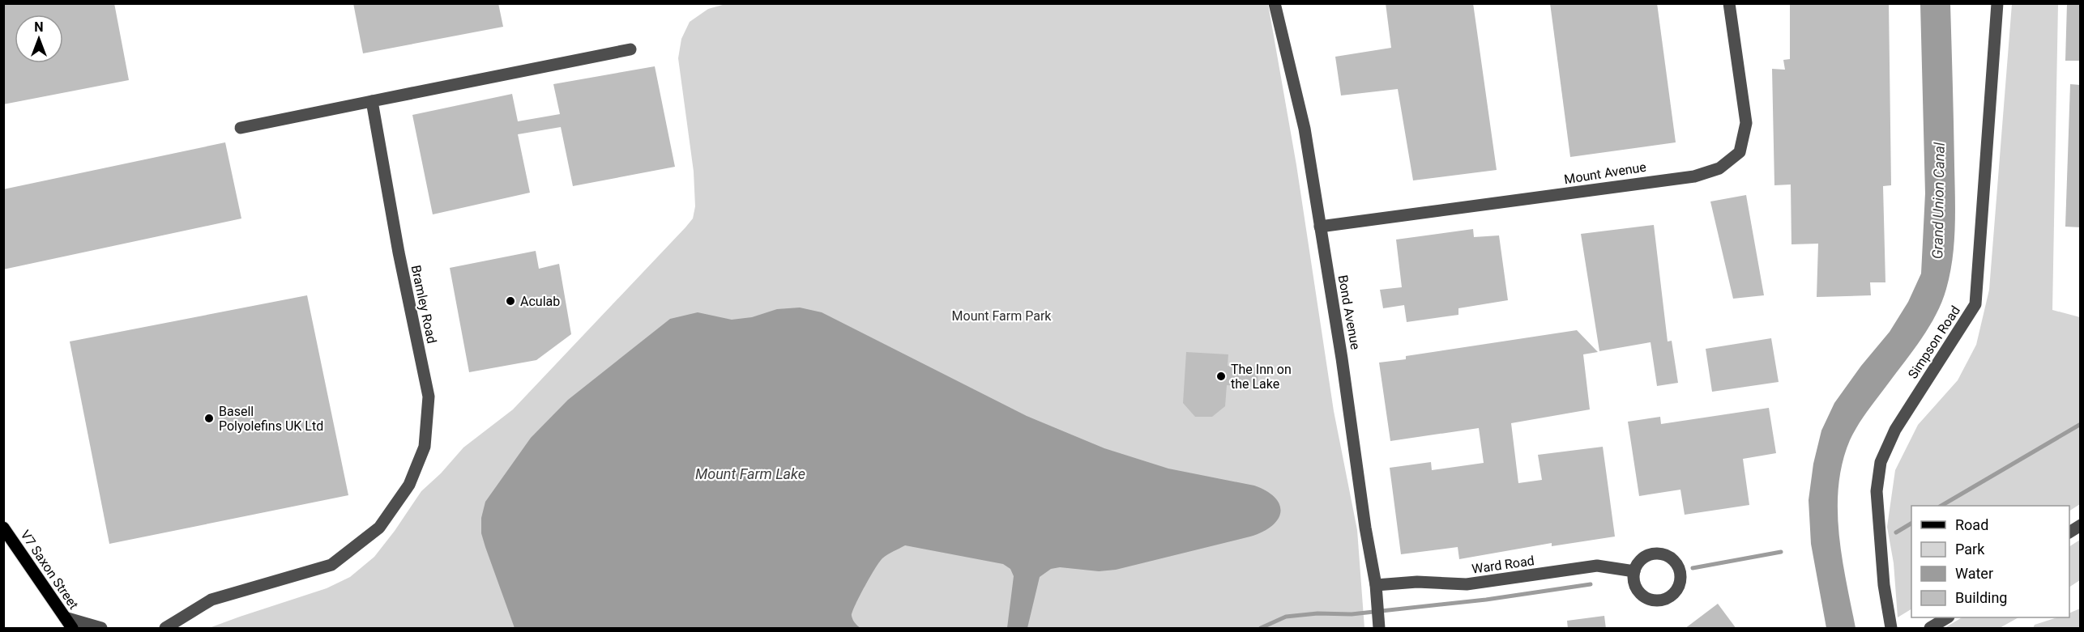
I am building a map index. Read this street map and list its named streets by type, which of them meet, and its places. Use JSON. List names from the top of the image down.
{
  "streets": {
    "main road": ["V7 Saxon Street"],
    "street": [
      "Mount Avenue",
      "Bramley Road",
      "Bond Avenue",
      "Simpson Road",
      "Ward Road"
    ]
  },
  "crossings": [
    ["Mount Avenue", "Bond Avenue"],
    ["Bond Avenue", "Ward Road"]
  ],
  "water": ["Grand Union Canal", "Mount Farm Lake"],
  "parks": ["Mount Farm Park"],
  "places": ["Aculab", "The Inn on the Lake", "Basell Polyolefins UK Ltd"],
  "legend": [
    "Road",
    "Park",
    "Water",
    "Building"
  ],
  "north": "top"
}
